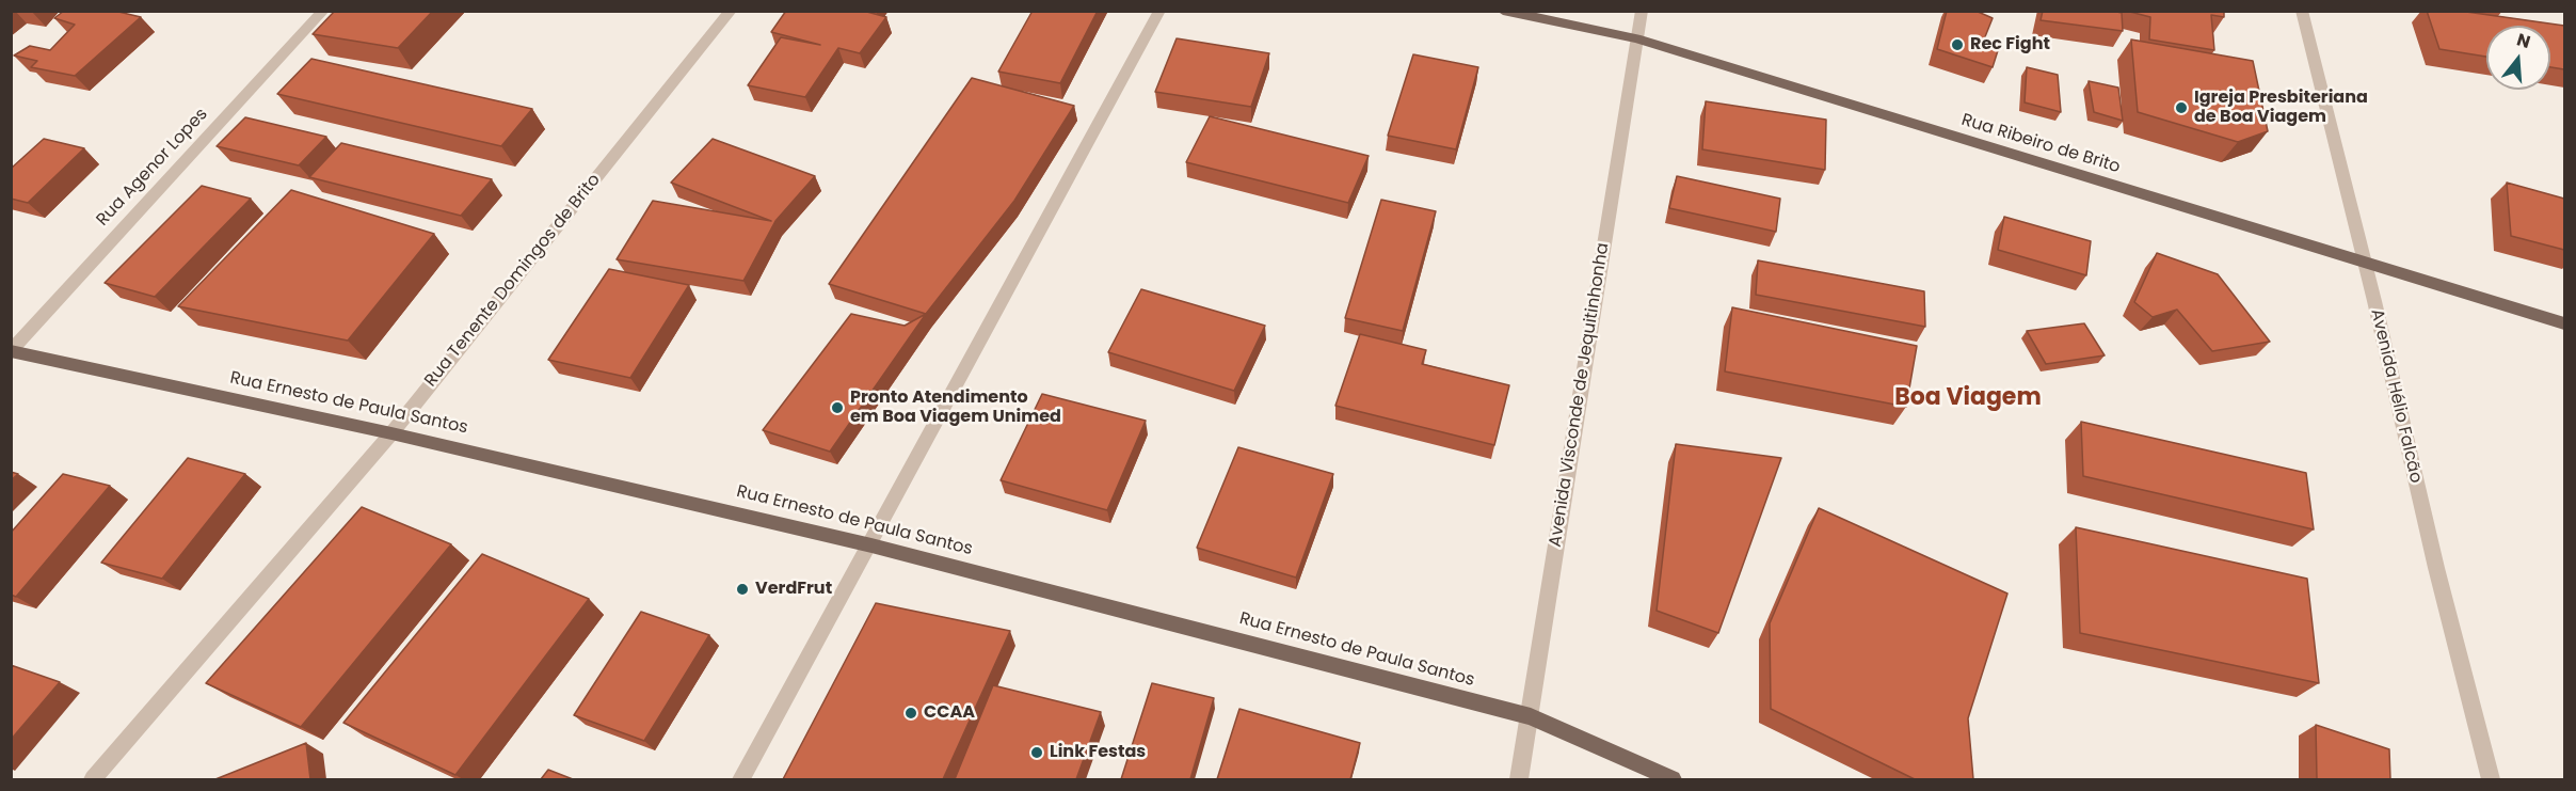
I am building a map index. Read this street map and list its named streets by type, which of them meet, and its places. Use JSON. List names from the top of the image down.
{
  "streets": {
    "main road": ["Rua Ribeiro de Brito", "Rua Ernesto de Paula Santos"],
    "street": [
      "Rua Agenor Lopes",
      "Rua Tenente Domingos de Brito",
      "Avenida Visconde de Jequitinhonha",
      "Avenida Hélio Falcão"
    ]
  },
  "crossings": [
    ["Rua Ribeiro de Brito", "Avenida Visconde de Jequitinhonha"],
    ["Rua Ribeiro de Brito", "Avenida Hélio Falcão"],
    ["Rua Agenor Lopes", "Rua Ernesto de Paula Santos"],
    ["Rua Tenente Domingos de Brito", "Rua Ernesto de Paula Santos"],
    ["Avenida Visconde de Jequitinhonha", "Rua Ernesto de Paula Santos"]
  ],
  "districts": ["Boa Viagem"],
  "places": [
    "Rec Fight",
    "Igreja Presbiteriana de Boa Viagem",
    "Pronto Atendimento em Boa Viagem Unimed",
    "VerdFrut",
    "CCAA",
    "Link Festas"
  ],
  "north": "top"
}
